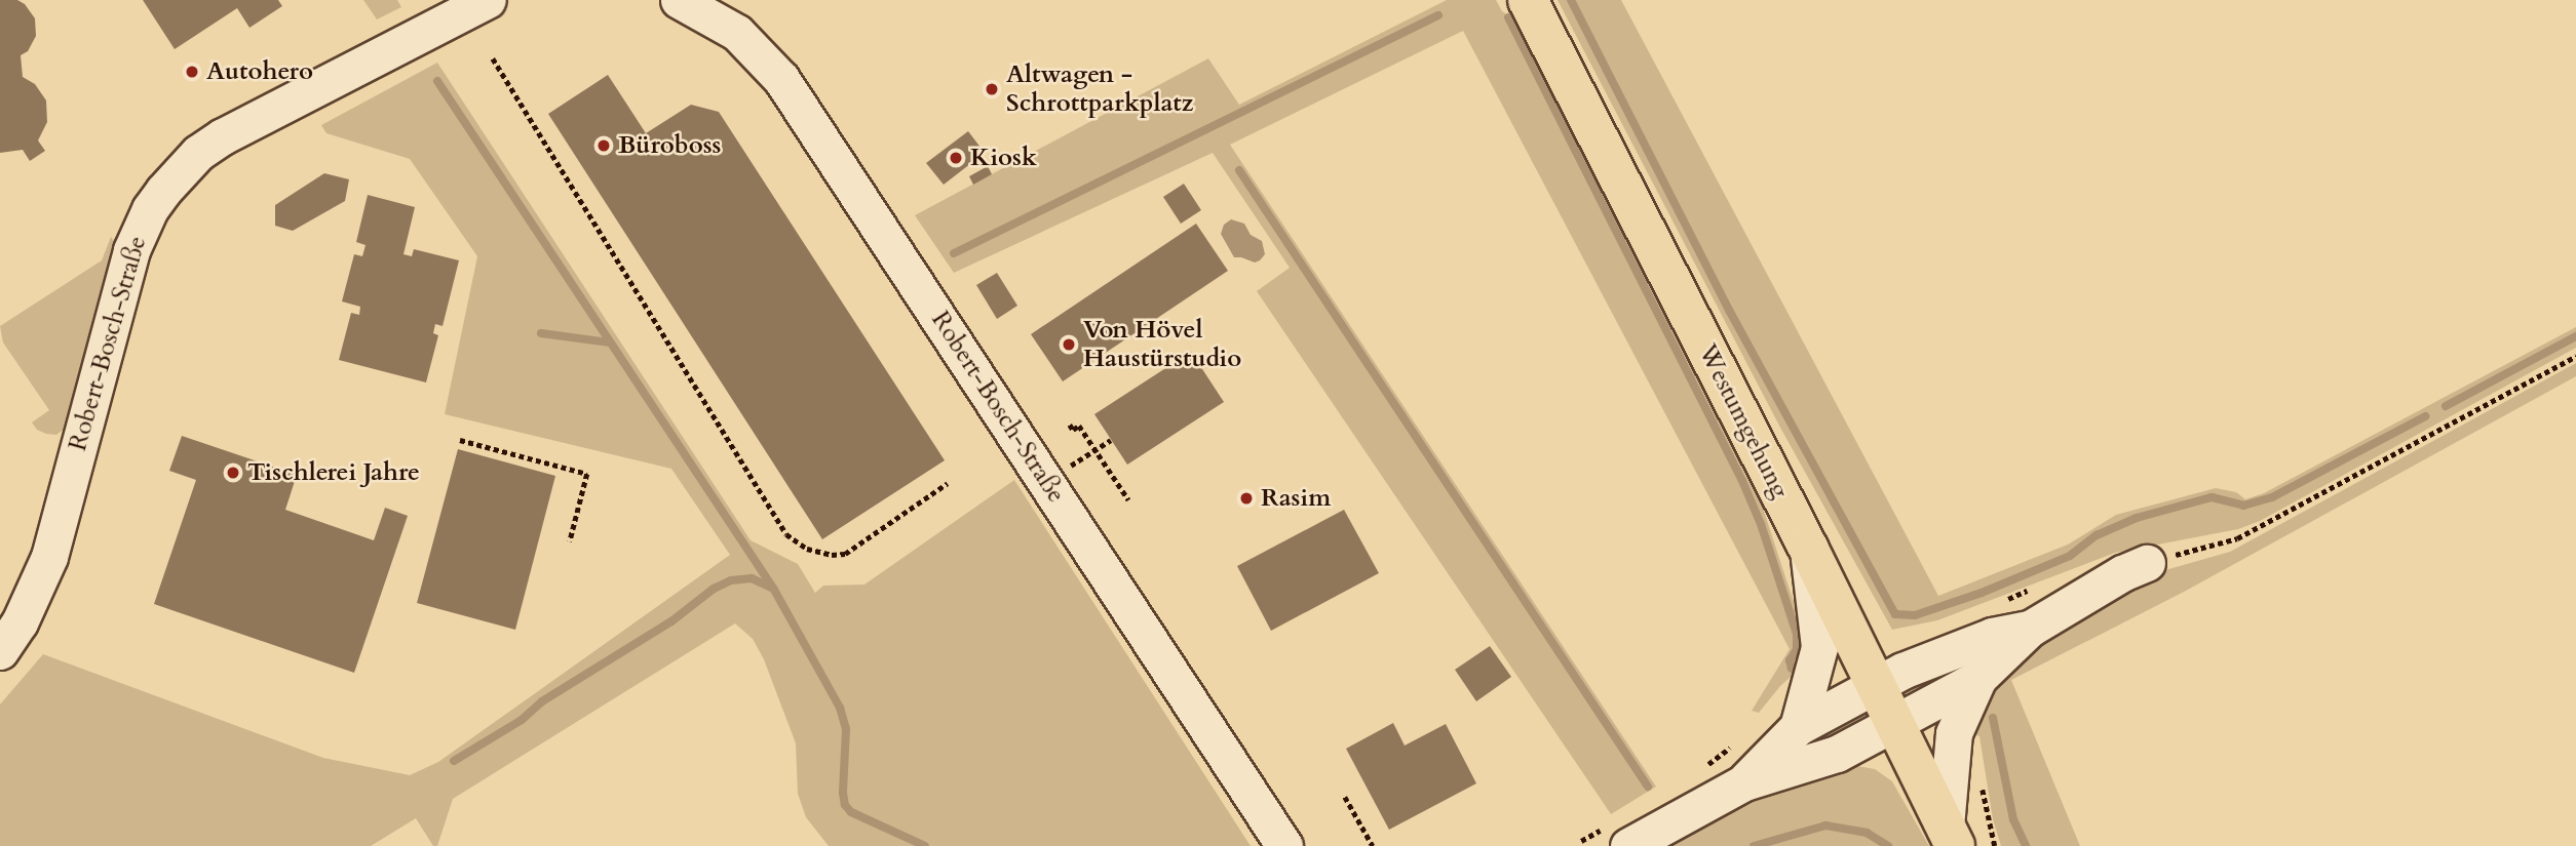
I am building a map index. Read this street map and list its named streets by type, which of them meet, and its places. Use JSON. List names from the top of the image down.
{
  "streets": {
    "main road": ["Westumgehung"],
    "street": ["Robert-Bosch-Straße"]
  },
  "places": [
    "Autohero",
    "Altwagen - Schrottparkplatz",
    "Büroboss",
    "Kiosk",
    "Von Hövel Haustürstudio",
    "Tischlerei Jahre",
    "Rasim"
  ]
}
